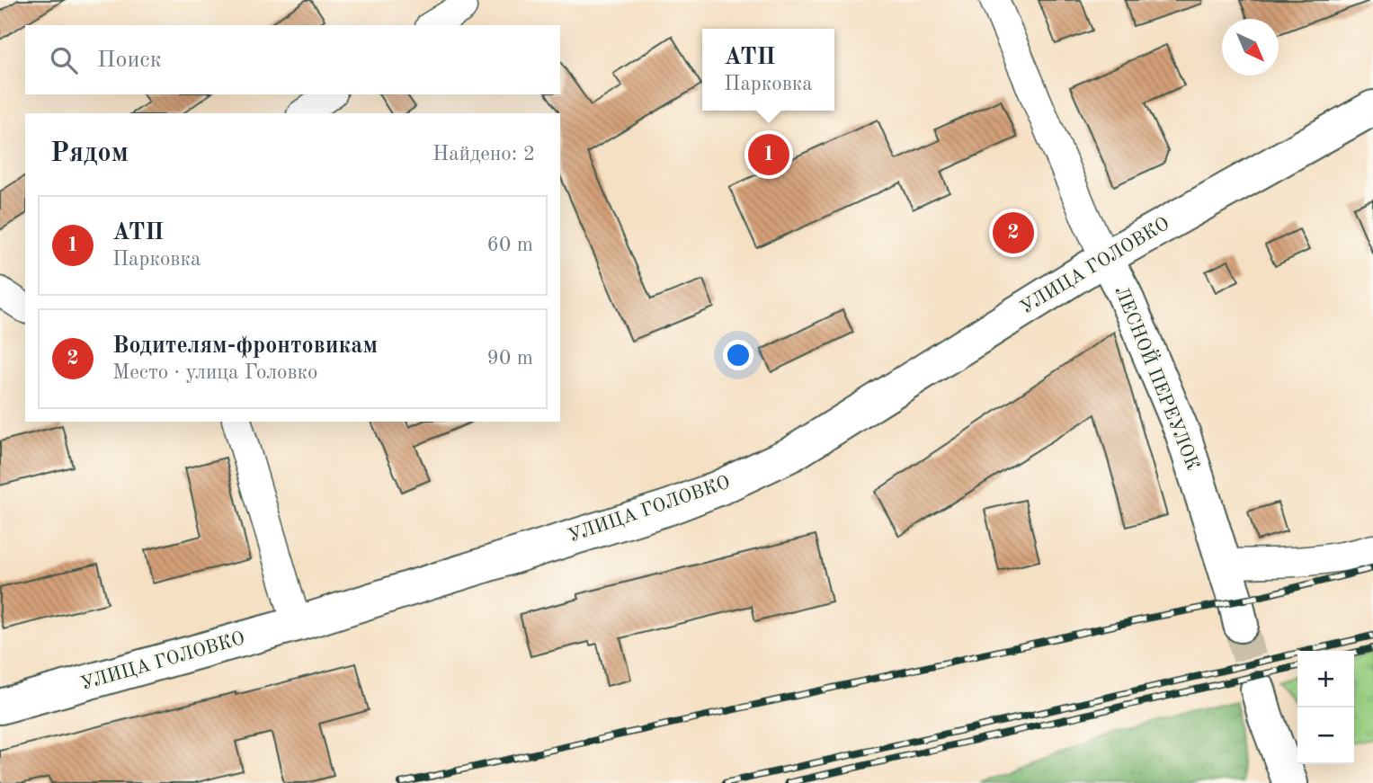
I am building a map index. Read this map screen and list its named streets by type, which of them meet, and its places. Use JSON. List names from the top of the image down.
{
  "streets": {
    "main road": ["УЛИЦА ГОЛОВКО", "ЛЕСНОЙ ПЕРЕУЛОК"]
  },
  "crossings": [
    ["УЛИЦА ГОЛОВКО", "ЛЕСНОЙ ПЕРЕУЛОК"]
  ],
  "north": "bottom right",
  "page": {
    "search": "Поиск",
    "popup": ["АТП", "Парковка"],
    "heading": ["Рядом", "Найдено: 2"],
    "pins": ["1", "2"],
    "list": [
      {
        "mark": "1",
        "name": "АТП",
        "note": "Парковка",
        "value": "60 m"
      },
      {
        "mark": "2",
        "name": "Водителям-фронтовикам",
        "note": "Место · улица Головко",
        "value": "90 m"
      }
    ],
    "map_buttons": ["+", "−"]
  }
}
